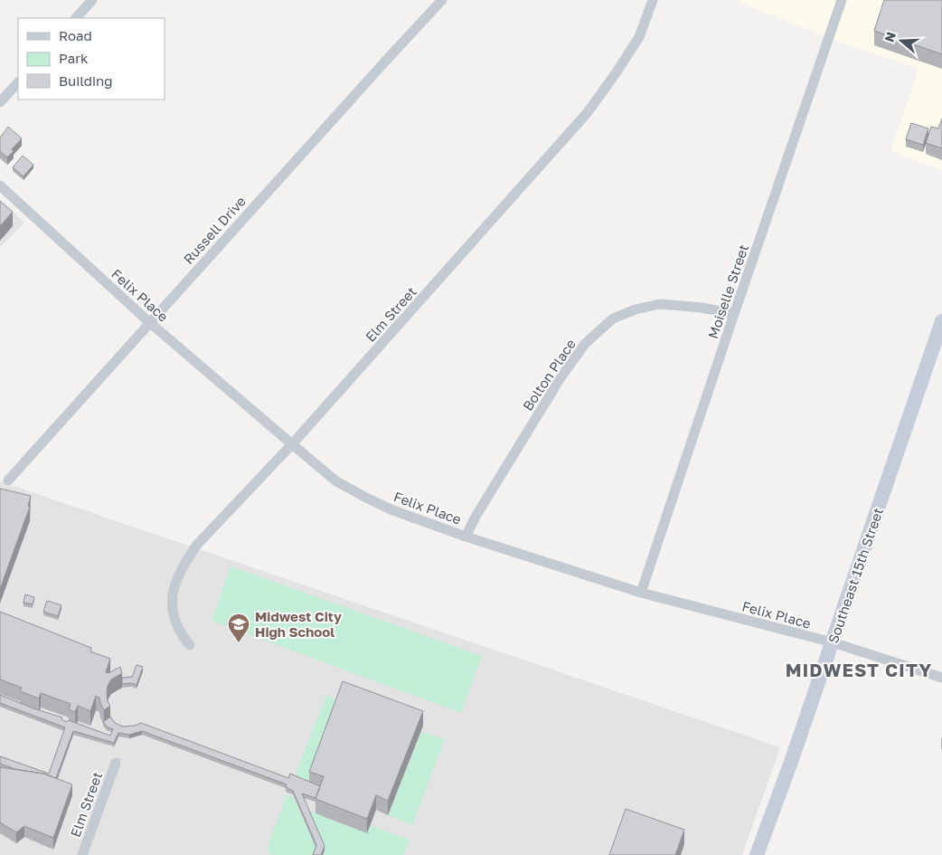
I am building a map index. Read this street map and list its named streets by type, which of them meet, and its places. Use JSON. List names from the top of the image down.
{
  "streets": {
    "main road": ["Southeast 15th Street"],
    "street": [
      "Russell Drive",
      "Moiselle Street",
      "Felix Place",
      "Elm Street",
      "Bolton Place"
    ]
  },
  "crossings": [
    ["Russell Drive", "Felix Place"],
    ["Moiselle Street", "Felix Place"],
    ["Moiselle Street", "Bolton Place"],
    ["Felix Place", "Elm Street"],
    ["Felix Place", "Bolton Place"],
    ["Felix Place", "Southeast 15th Street"]
  ],
  "districts": ["MIDWEST CITY"],
  "places": {
    "school or university": ["Midwest City High School"]
  },
  "legend": ["Road", "Park", "Building"],
  "north": "left"
}
